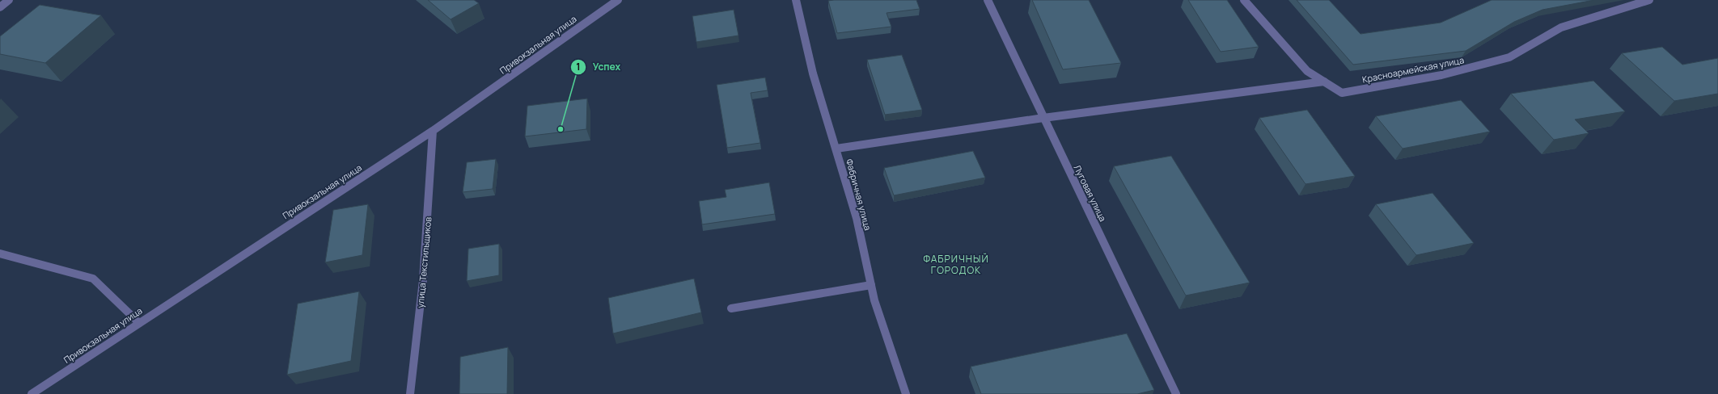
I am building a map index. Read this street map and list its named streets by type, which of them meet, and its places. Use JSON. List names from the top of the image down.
{
  "streets": {
    "street": [
      "Привокзальная улица",
      "Красноармейская улица",
      "Луговая улица",
      "Фабричная улица",
      "улица Текстильщиков"
    ]
  },
  "crossings": [
    ["Привокзальная улица", "улица Текстильщиков"]
  ],
  "districts": ["ФАБРИЧНЫЙ ГОРОДОК"],
  "places": ["Успех"]
}
